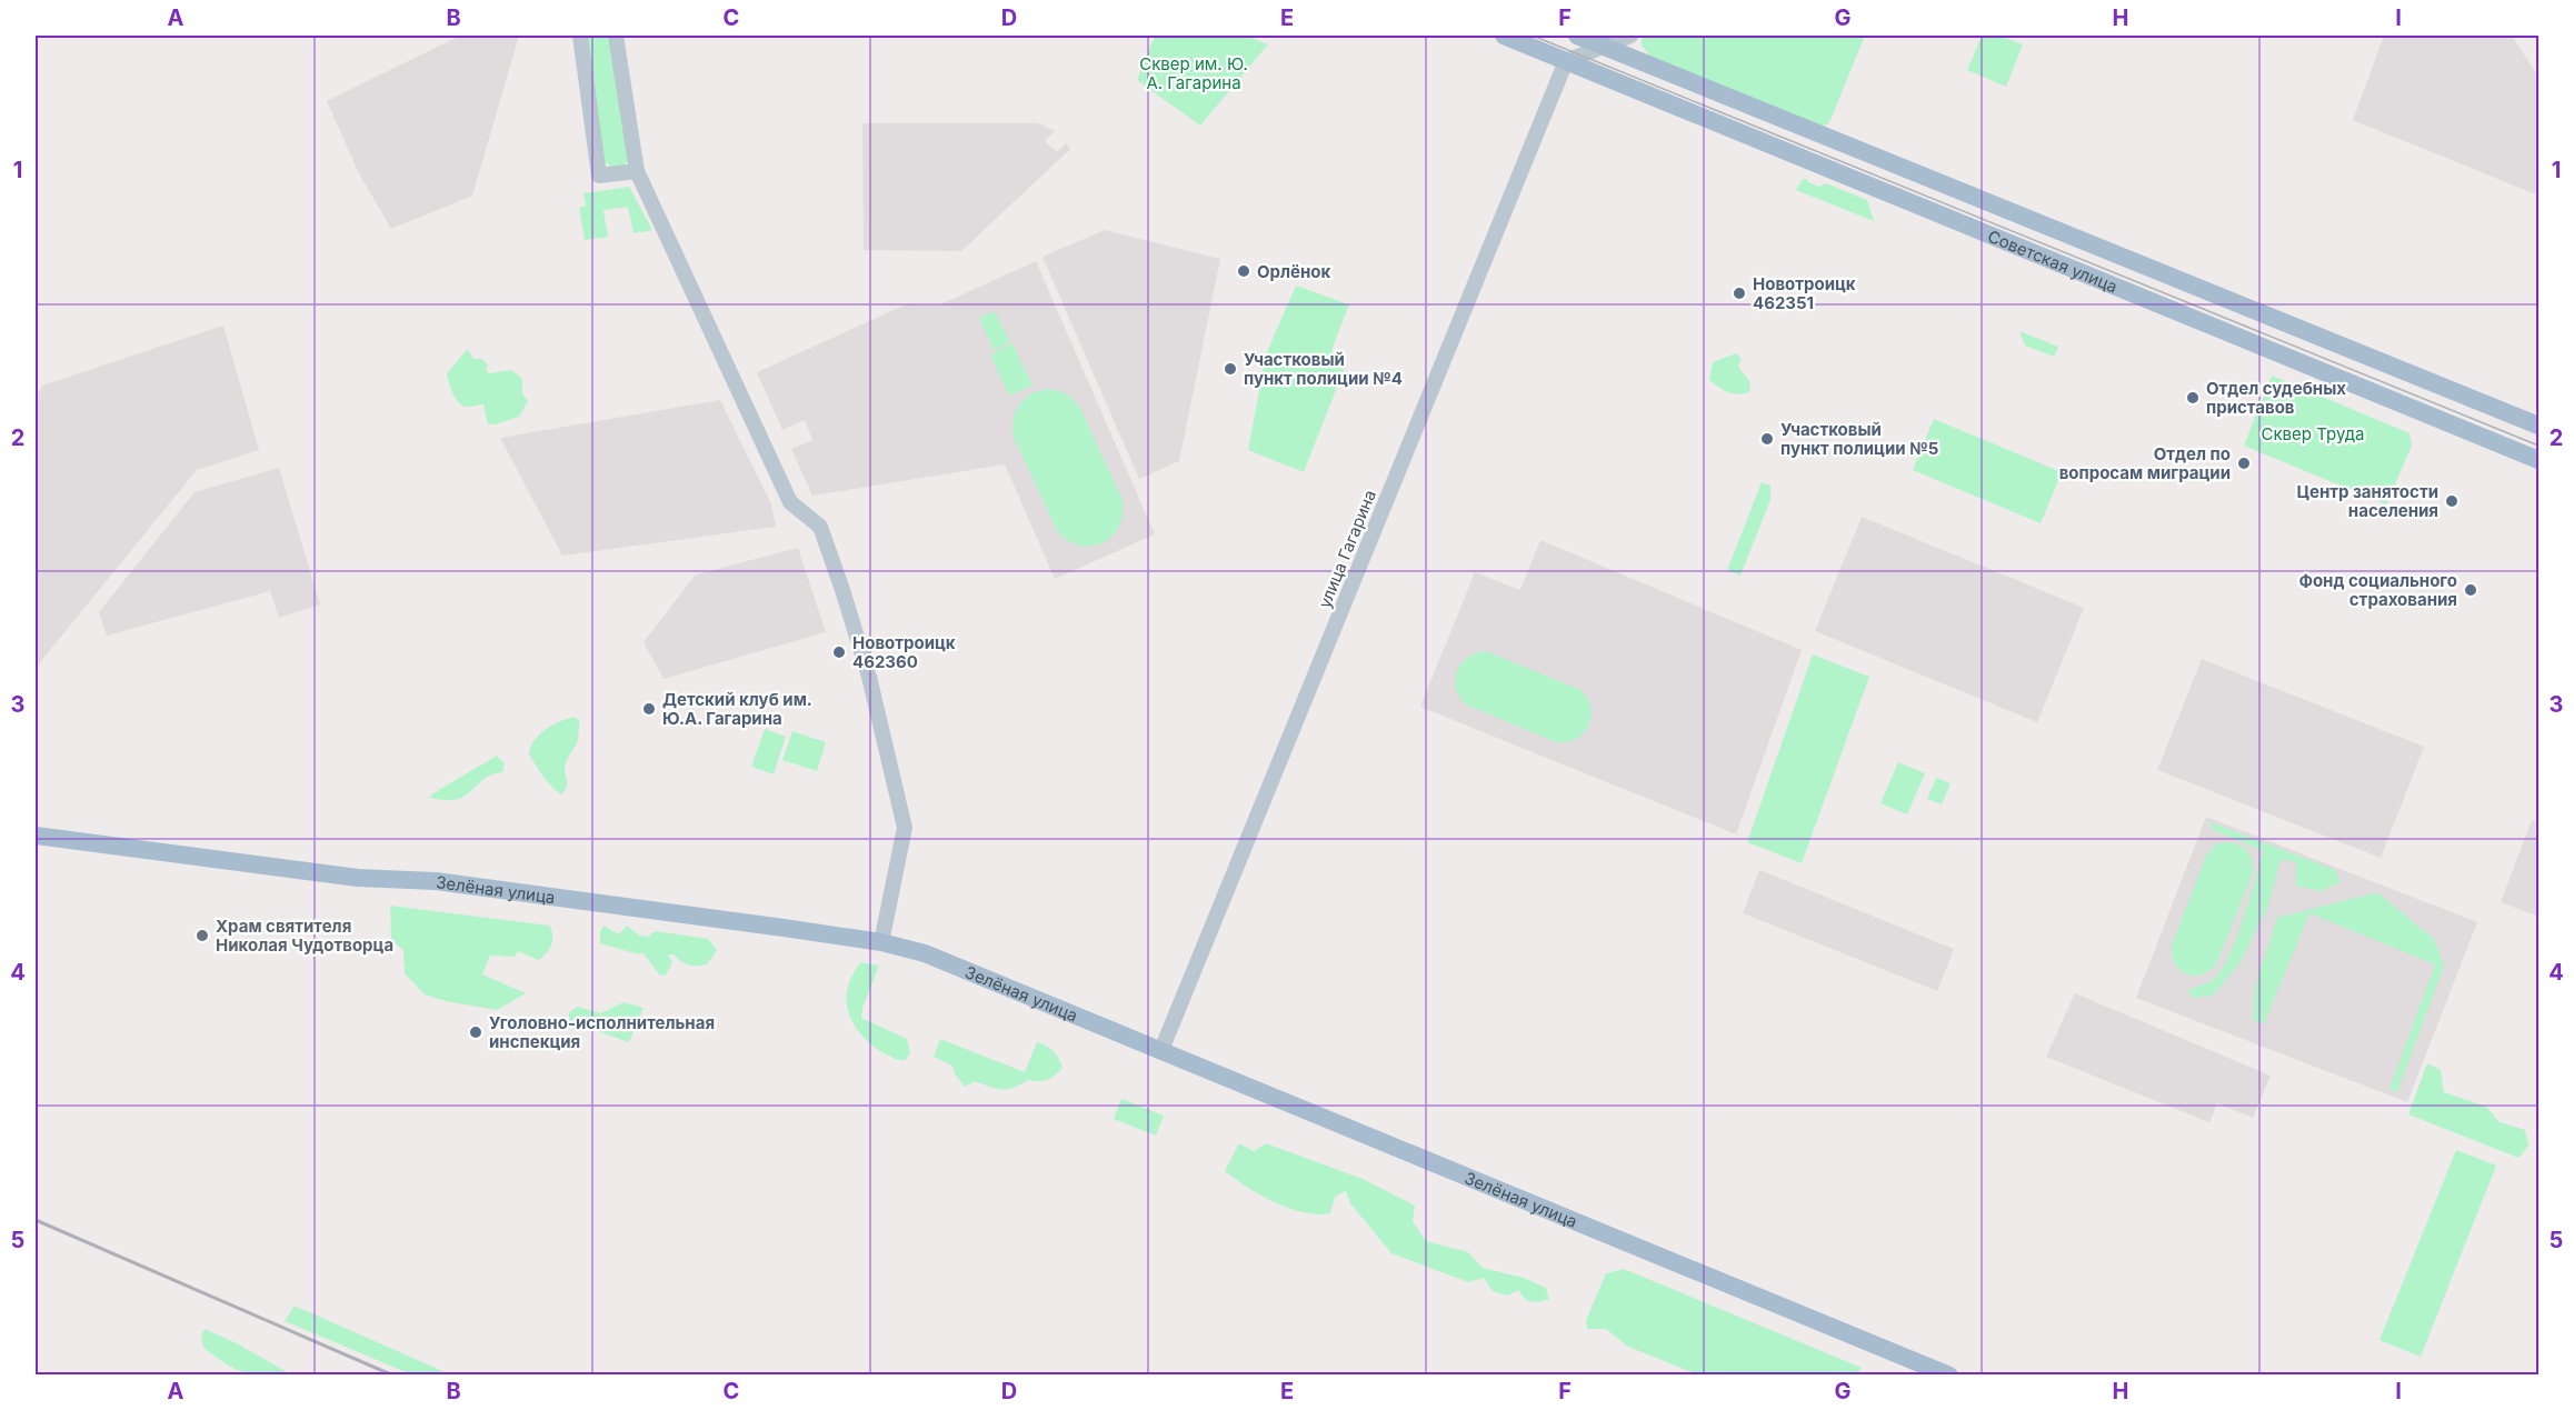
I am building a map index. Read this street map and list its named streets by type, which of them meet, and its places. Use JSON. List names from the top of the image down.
{
  "streets": {
    "main road": ["Советская улица", "Зелёная улица"],
    "street": ["улица Гагарина"]
  },
  "crossings": [
    ["Советская улица", "улица Гагарина"],
    ["улица Гагарина", "Зелёная улица"]
  ],
  "parks": ["Сквер им. Ю. А. Гагарина", "Сквер Труда"],
  "places": [
    "Орлёнок",
    "Новотроицк 462351",
    "Участковый пункт полиции №4",
    "Отдел судебных приставов",
    "Участковый пункт полиции №5",
    "Отдел по вопросам миграции",
    "Центр занятости населения",
    "Фонд социального страхования",
    "Новотроицк 462360",
    "Детский клуб им. Ю.А. Гагарина",
    "Храм святителя Николая Чудотворца",
    "Уголовно-исполнительная инспекция"
  ],
  "grid": {
    "columns": [
      "A",
      "B",
      "C",
      "D",
      "E",
      "F",
      "G",
      "H",
      "I"
    ],
    "rows": [
      "1",
      "2",
      "3",
      "4",
      "5"
    ]
  }
}
